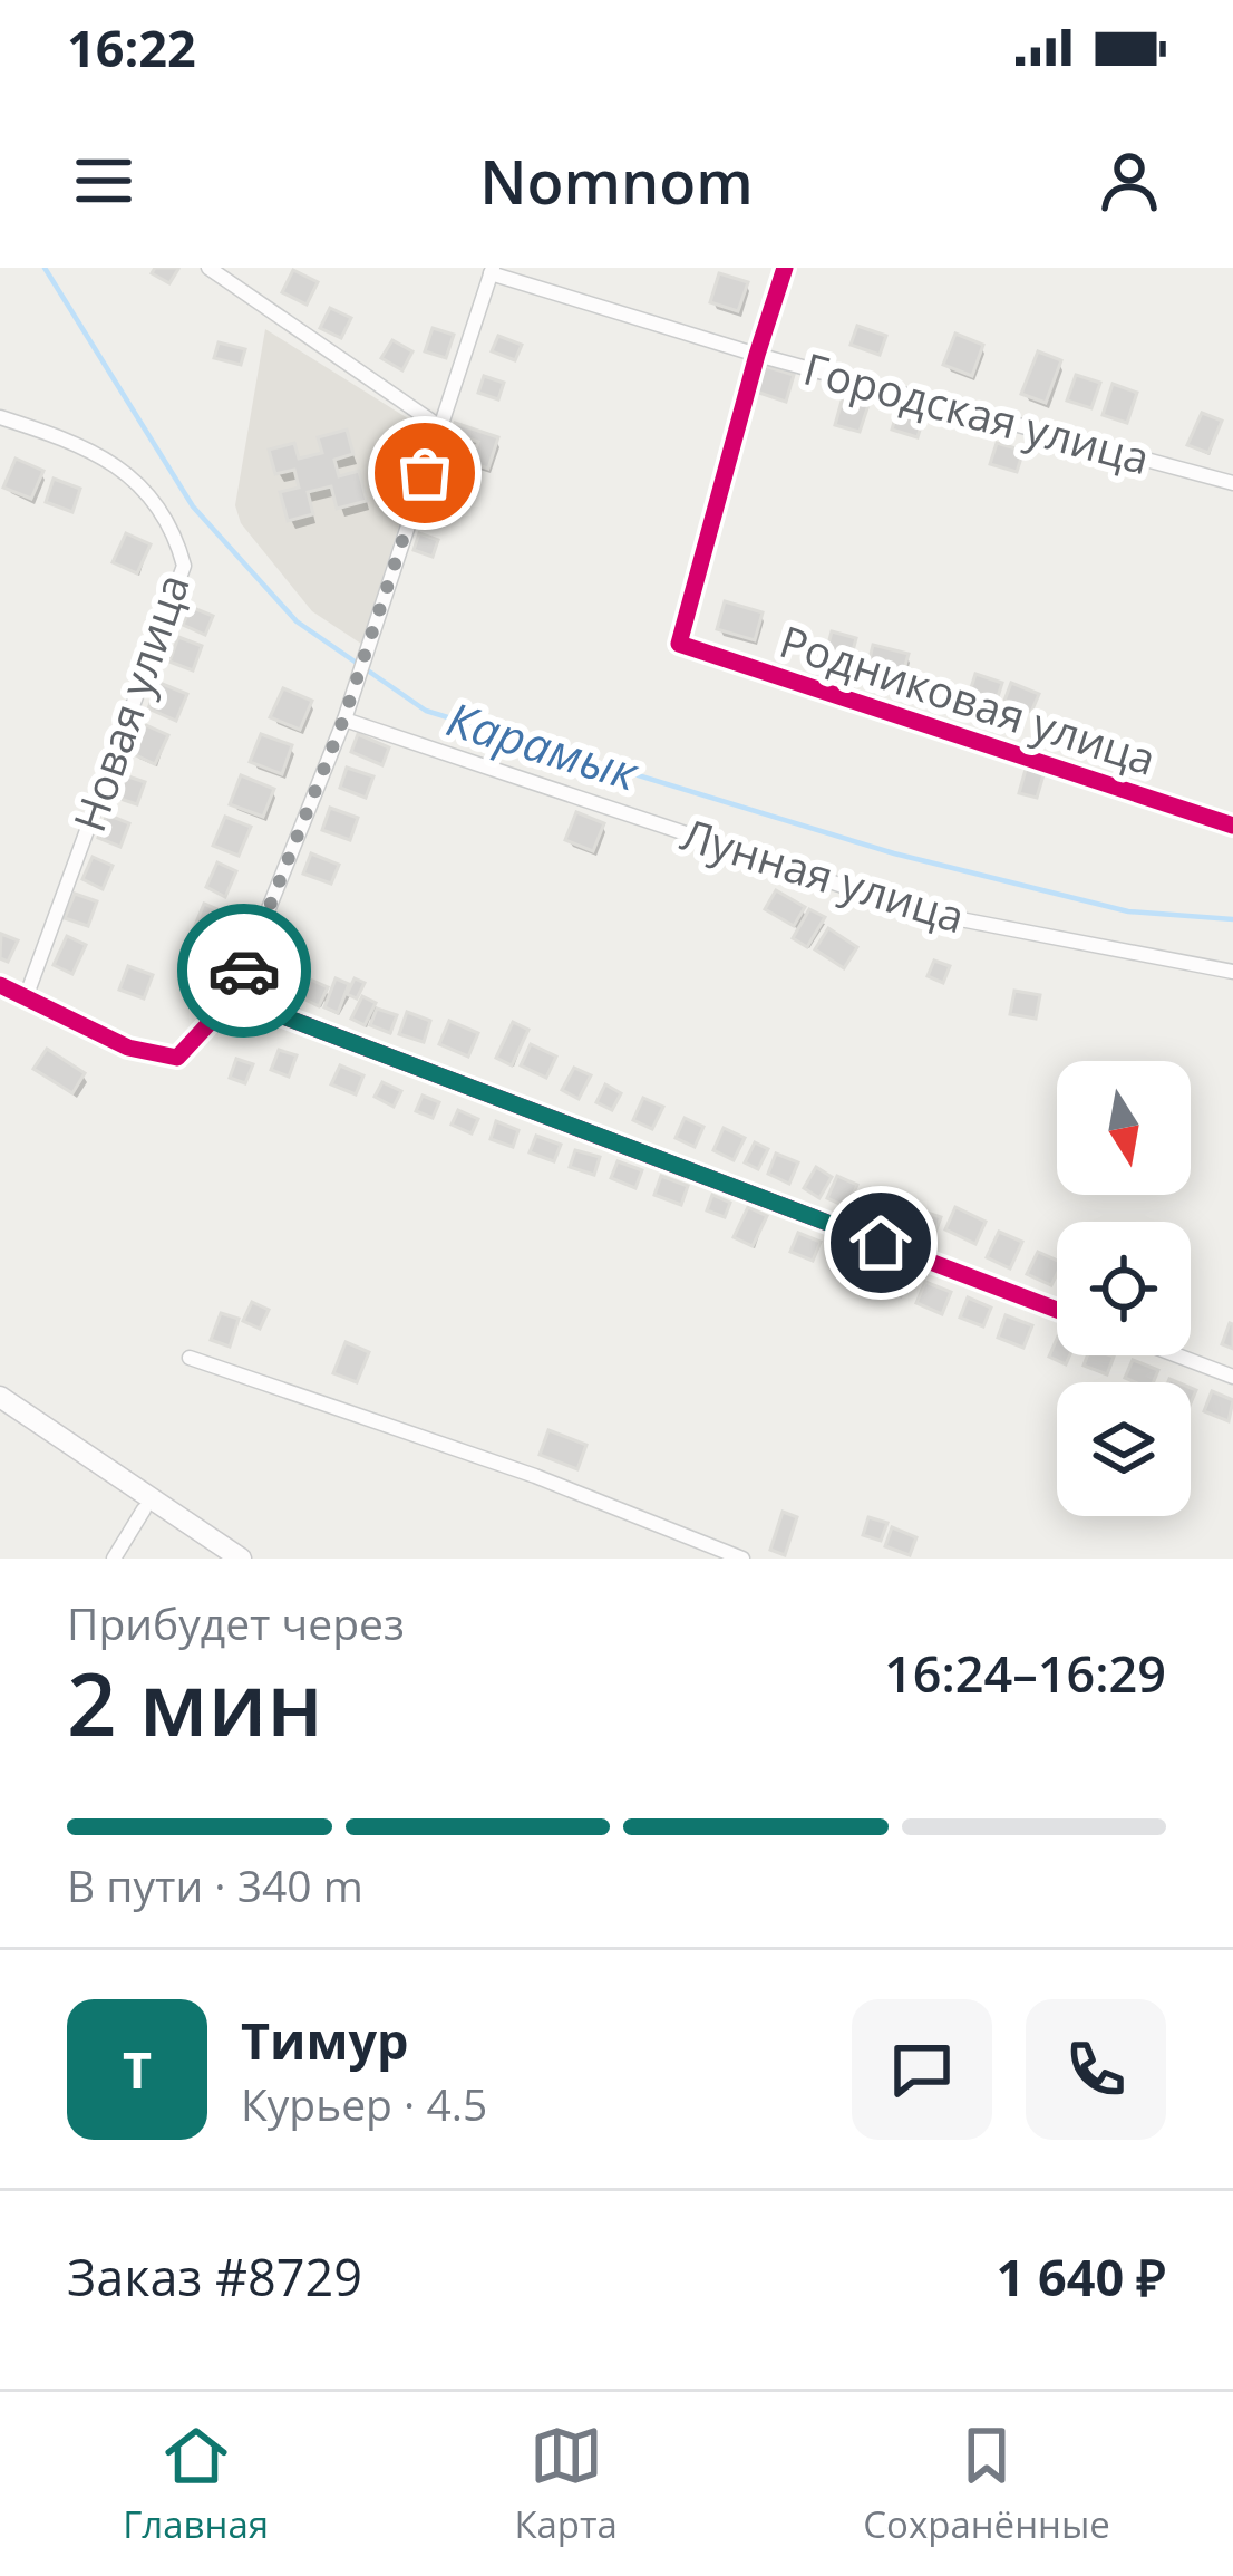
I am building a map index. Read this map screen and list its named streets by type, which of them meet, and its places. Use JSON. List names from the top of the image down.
{
  "streets": {
    "street": [
      "Городская улица",
      "Родниковая улица",
      "Новая улица",
      "Лунная улица"
    ]
  },
  "crossings": [
    ["Городская улица", "Родниковая улица"]
  ],
  "water": ["Карамык"],
  "north": "bottom",
  "page": {
    "status": "16:22",
    "header": "Nomnom",
    "heading": ["2 мин", "Прибудет через", "16:24–16:29"],
    "panel": [
      "Тимур",
      "Курьер · 4.5",
      "Заказ #8729",
      "1 640 ₽"
    ],
    "bar": "В пути · 340 m",
    "round": "Т",
    "tabs": ["Главная", "Карта", "Сохранённые"]
  }
}
